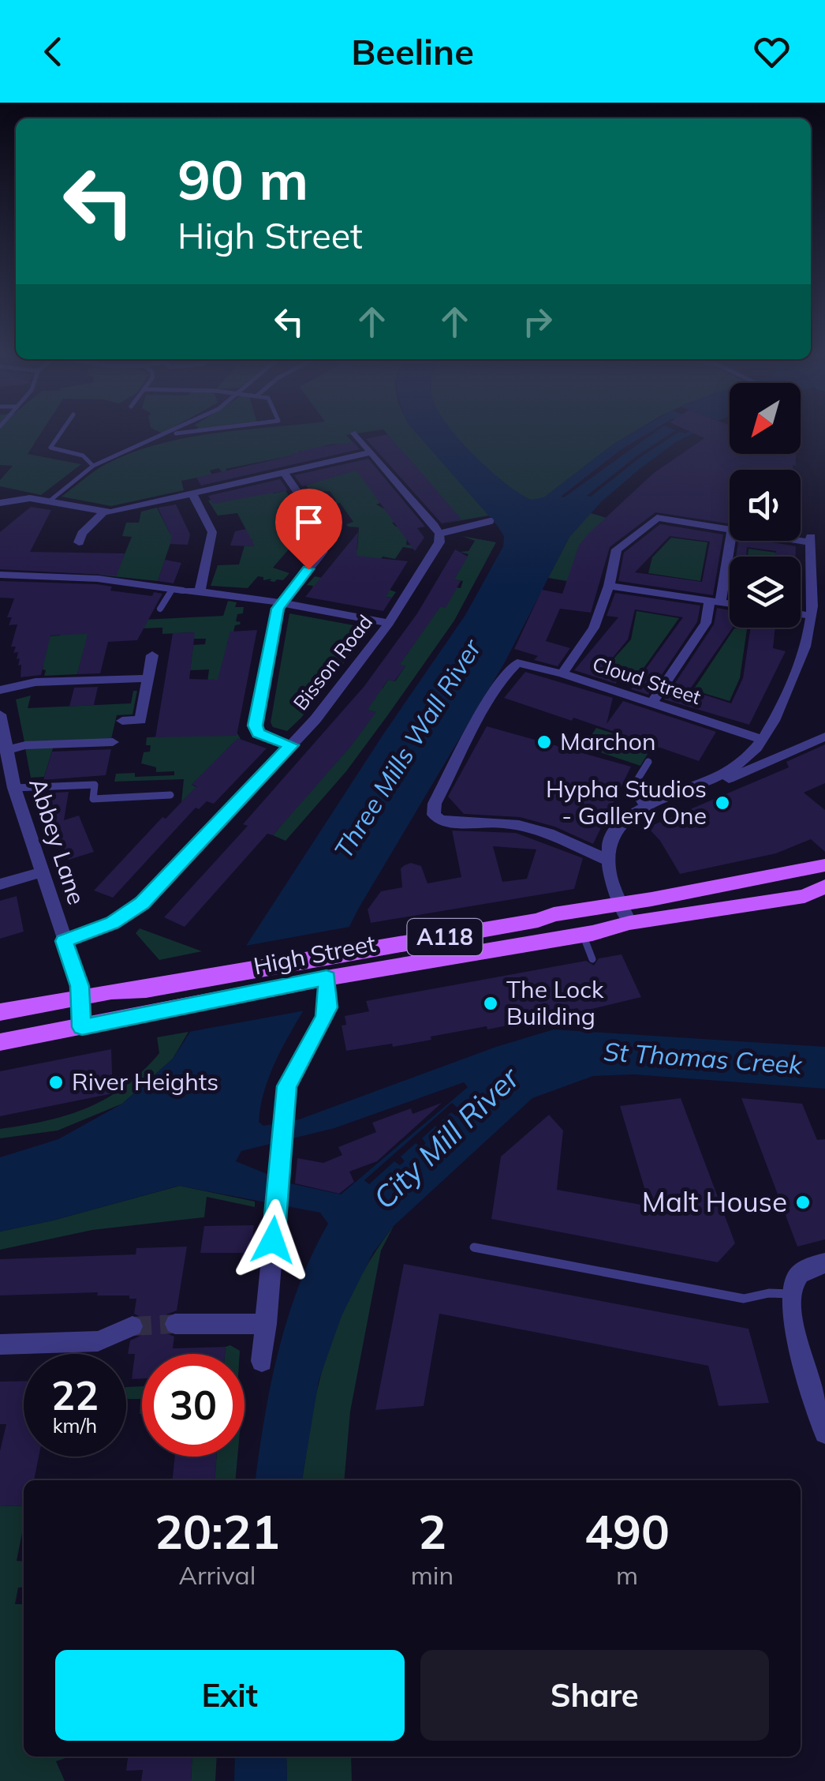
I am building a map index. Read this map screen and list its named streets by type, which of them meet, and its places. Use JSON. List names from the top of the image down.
{
  "streets": {
    "main road": ["A118", "High Street"],
    "street": ["Bisson Road", "Cloud Street", "Abbey Lane"]
  },
  "crossings": [
    ["Bisson Road", "Abbey Lane"],
    ["Abbey Lane", "High Street"],
    ["A118", "High Street"]
  ],
  "water": ["Three Mills Wall River", "St Thomas Creek", "City Mill River"],
  "places": [
    "Marchon",
    "Hypha Studios - Gallery One",
    "The Lock Building",
    "River Heights",
    "Malt House"
  ],
  "north": "bottom left",
  "page": {
    "header": "Beeline",
    "turn": ["90 m", "High Street"],
    "speed": "22 km/h",
    "limit": "30",
    "eta": [
      "20:21",
      "Arrival",
      "2",
      "min",
      "490",
      "m"
    ],
    "buttons": ["Exit", "Share"]
  }
}
